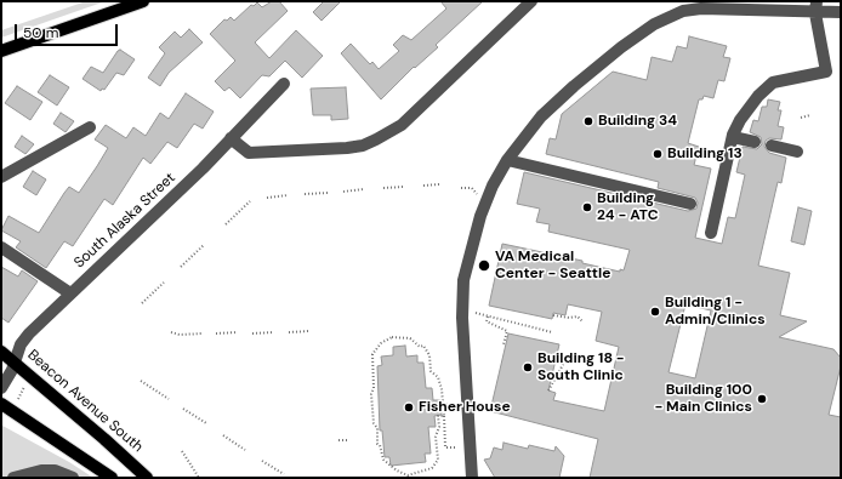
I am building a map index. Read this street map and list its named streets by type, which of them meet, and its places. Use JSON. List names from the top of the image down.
{
  "streets": {
    "main road": ["Beacon Avenue South"],
    "street": ["South Alaska Street"]
  },
  "crossings": [
    ["South Alaska Street", "Beacon Avenue South"]
  ],
  "places": [
    "Building 34",
    "Building 13",
    "Building 24 - ATC",
    "VA Medical Center - Seattle",
    "Building 1 - Admin/Clinics",
    "Building 18 - South Clinic",
    "Building 100 - Main Clinics",
    "Fisher House"
  ],
  "scale_bar": "50 m"
}
